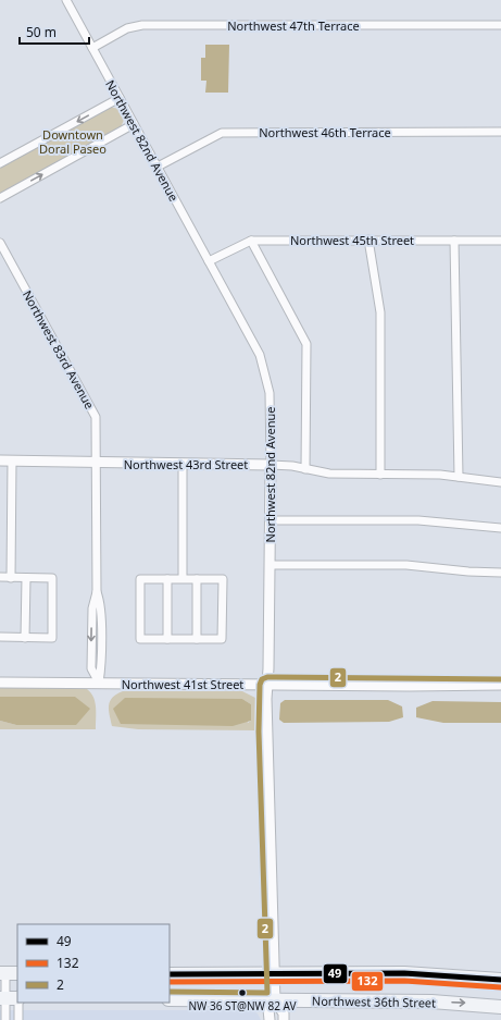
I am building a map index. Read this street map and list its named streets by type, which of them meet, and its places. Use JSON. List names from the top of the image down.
{
  "streets": {
    "main road": ["Northwest 36th Street"],
    "street": [
      "Northwest 47th Terrace",
      "Northwest 46th Terrace",
      "Northwest 82nd Avenue",
      "Northwest 45th Street",
      "Northwest 83rd Avenue",
      "Northwest 43rd Street",
      "Northwest 41st Street"
    ]
  },
  "crossings": [
    ["Northwest 47th Terrace", "Northwest 82nd Avenue"],
    ["Northwest 46th Terrace", "Northwest 82nd Avenue"],
    ["Northwest 82nd Avenue", "Northwest 45th Street"],
    ["Northwest 82nd Avenue", "Northwest 43rd Street"],
    ["Northwest 82nd Avenue", "Northwest 41st Street"],
    ["Northwest 82nd Avenue", "Northwest 36th Street"],
    ["Northwest 83rd Avenue", "Northwest 43rd Street"],
    ["Northwest 83rd Avenue", "Northwest 41st Street"]
  ],
  "parks": ["Downtown Doral Paseo"],
  "places": ["NW 36 ST@NW 82 AV"],
  "lines": ["transit line 2", "transit line 49", "transit line 132"],
  "legend": ["49", "132", "2"],
  "scale_bar": "50 m"
}
